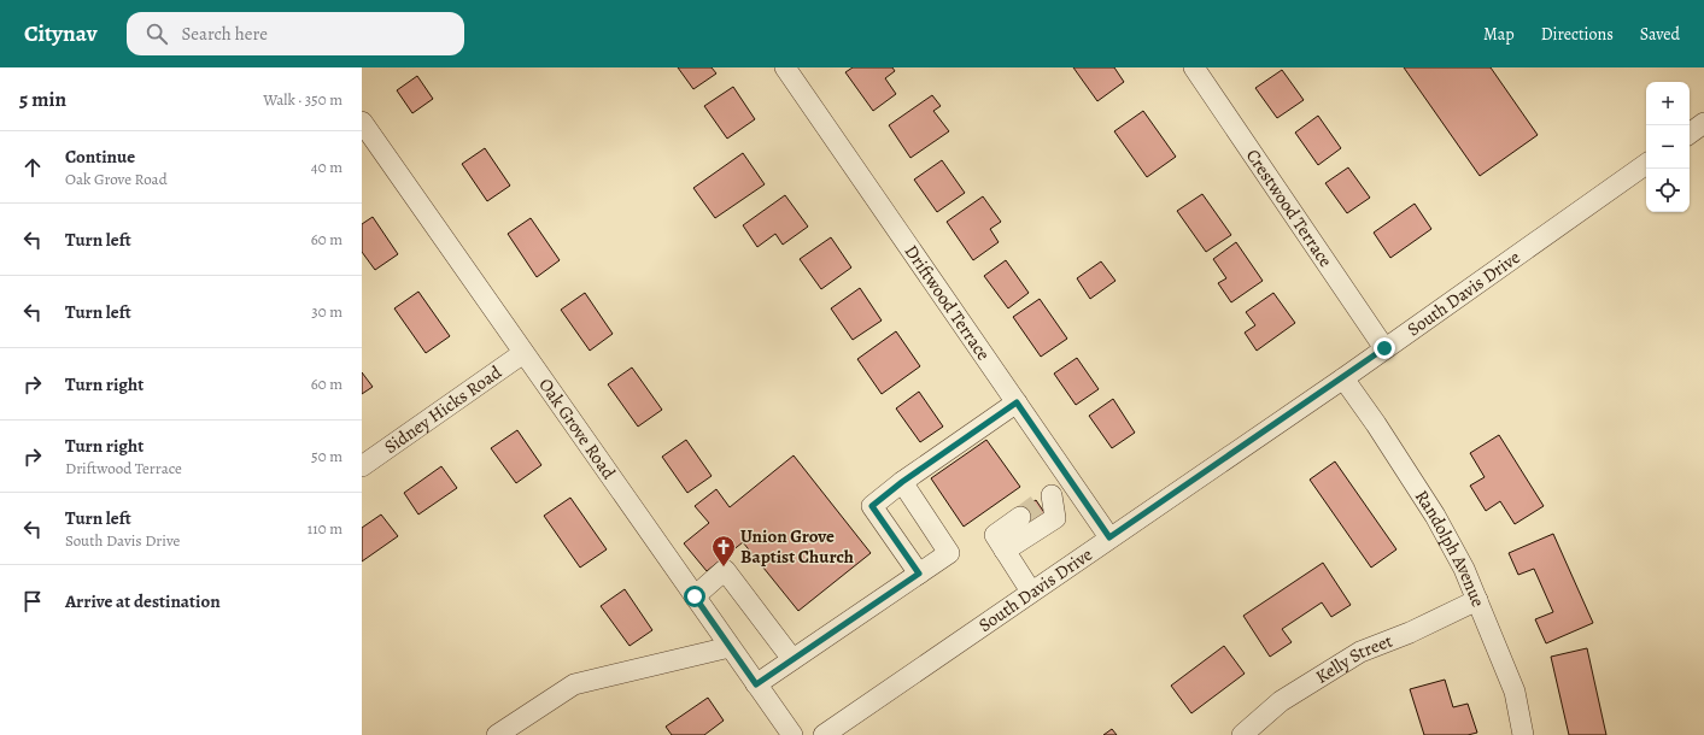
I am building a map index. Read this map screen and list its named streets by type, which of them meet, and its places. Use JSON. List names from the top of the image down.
{
  "streets": {
    "street": [
      "Crestwood Terrace",
      "South Davis Drive",
      "Driftwood Terrace",
      "Sidney Hicks Road",
      "Oak Grove Road",
      "Randolph Avenue",
      "Kelly Street"
    ]
  },
  "crossings": [
    ["Crestwood Terrace", "South Davis Drive"],
    ["South Davis Drive", "Driftwood Terrace"],
    ["South Davis Drive", "Randolph Avenue"],
    ["Sidney Hicks Road", "Oak Grove Road"],
    ["Randolph Avenue", "Kelly Street"]
  ],
  "places": {
    "church": ["Union Grove Baptist Church"]
  },
  "page": {
    "header": "Citynav",
    "search": "Search here",
    "nav": ["Map", "Directions", "Saved"],
    "heading": ["5 min", "Walk · 350 m"],
    "map_buttons": ["+", "−"],
    "list": [
      ["Continue", "Oak Grove Road", "40 m"],
      ["Turn left", "60 m"],
      ["Turn left", "30 m"],
      ["Turn right", "60 m"],
      ["Turn right", "Driftwood Terrace", "50 m"],
      ["Turn left", "South Davis Drive", "110 m"],
      "Arrive at destination"
    ]
  }
}
